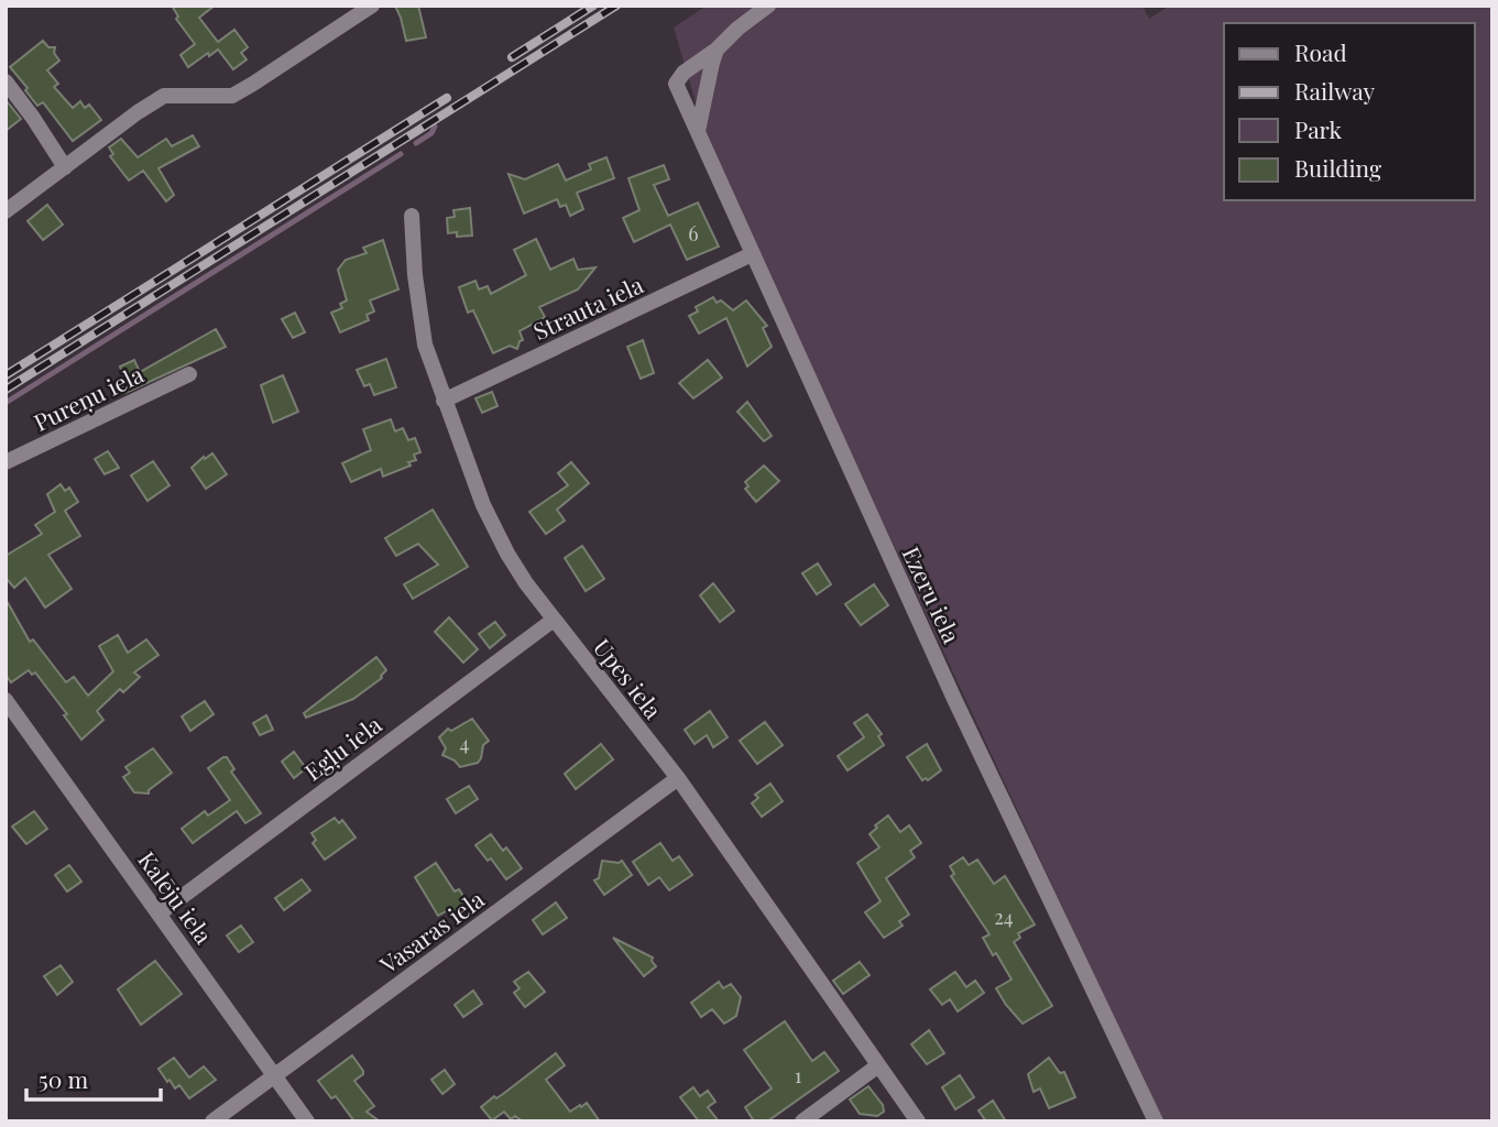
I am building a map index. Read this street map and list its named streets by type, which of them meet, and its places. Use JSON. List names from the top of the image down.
{
  "streets": {
    "street": [
      "Strauta iela",
      "Pureņu iela",
      "Ezeru iela",
      "Upes iela",
      "Egļu iela",
      "Kalēju iela",
      "Vasaras iela"
    ]
  },
  "crossings": [
    ["Strauta iela", "Ezeru iela"],
    ["Strauta iela", "Upes iela"],
    ["Upes iela", "Egļu iela"],
    ["Upes iela", "Vasaras iela"],
    ["Egļu iela", "Kalēju iela"],
    ["Kalēju iela", "Vasaras iela"]
  ],
  "house_numbers": [
    "6",
    "4",
    "24",
    "1"
  ],
  "legend": [
    "Road",
    "Railway",
    "Park",
    "Building"
  ],
  "scale_bar": "50 m"
}
